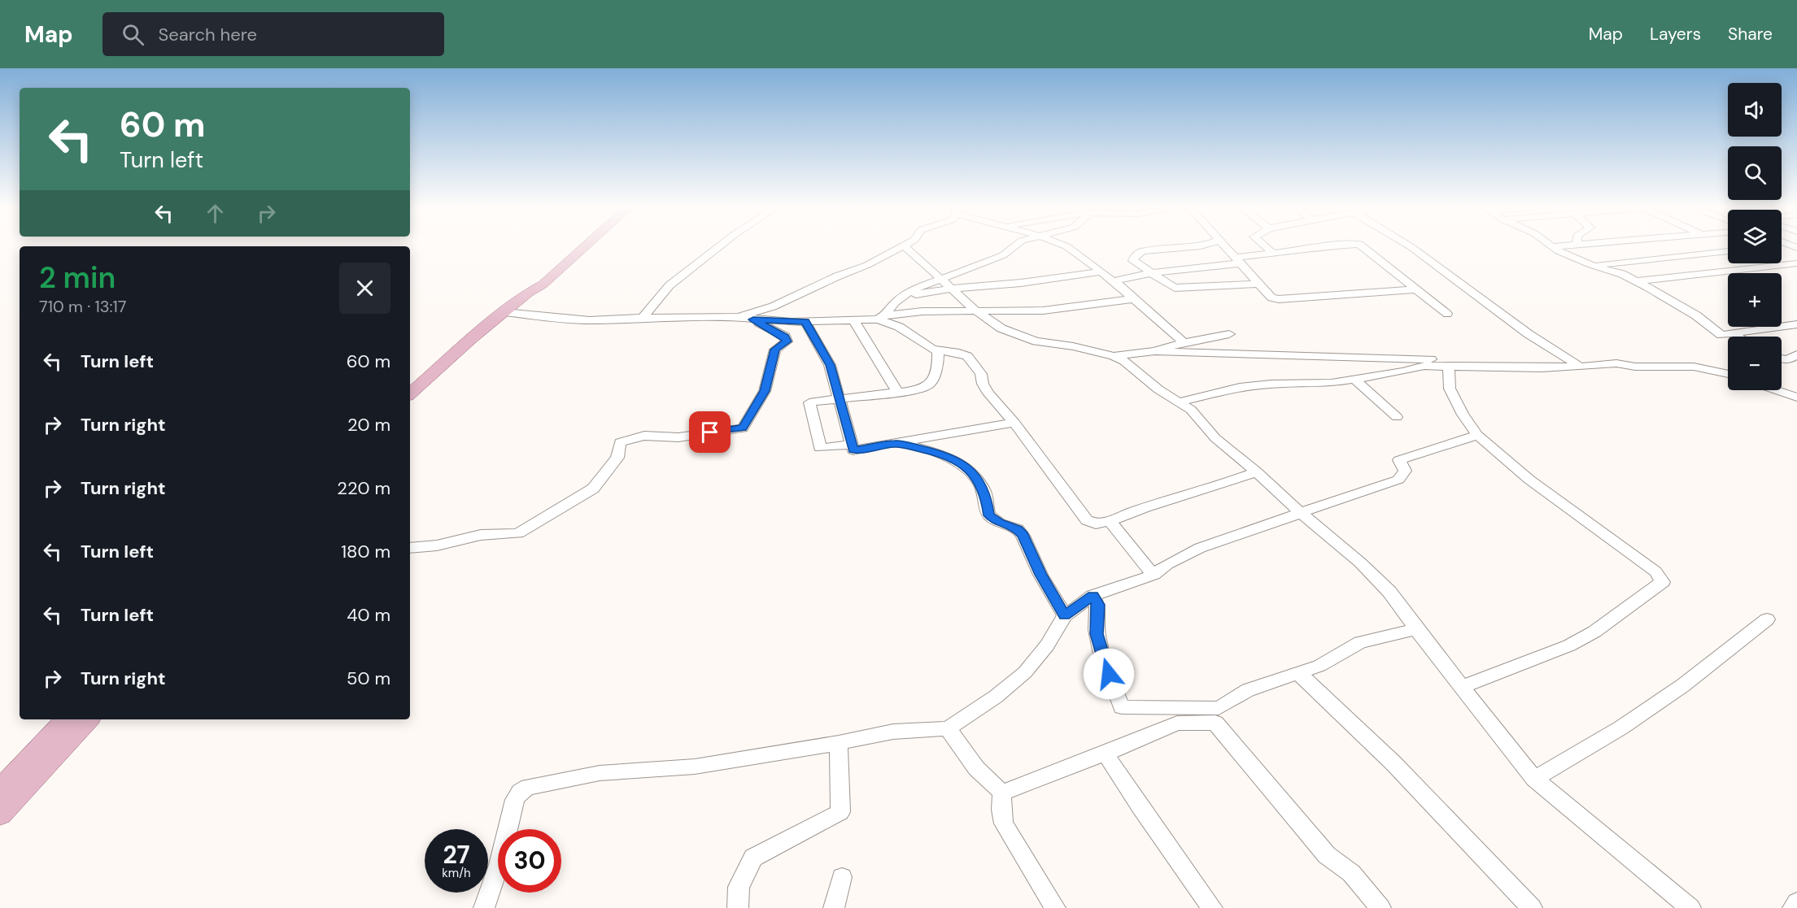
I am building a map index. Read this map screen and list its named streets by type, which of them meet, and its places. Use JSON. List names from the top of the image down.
{
  "page": {
    "header": "Map",
    "search": "Search here",
    "nav": ["Map", "Layers", "Share"],
    "map_buttons": ["+", "−"],
    "turn": ["60 m", "Turn left"],
    "heading": ["2 min", "710 m · 13:17"],
    "list": [
      {
        "name": "Turn left",
        "value": "60 m"
      },
      {
        "name": "Turn right",
        "value": "20 m"
      },
      {
        "name": "Turn right",
        "value": "220 m"
      },
      {
        "name": "Turn left",
        "value": "180 m"
      },
      {
        "name": "Turn left",
        "value": "40 m"
      },
      {
        "name": "Turn right",
        "value": "50 m"
      }
    ],
    "speed": "27 km/h",
    "limit": "30"
  }
}
